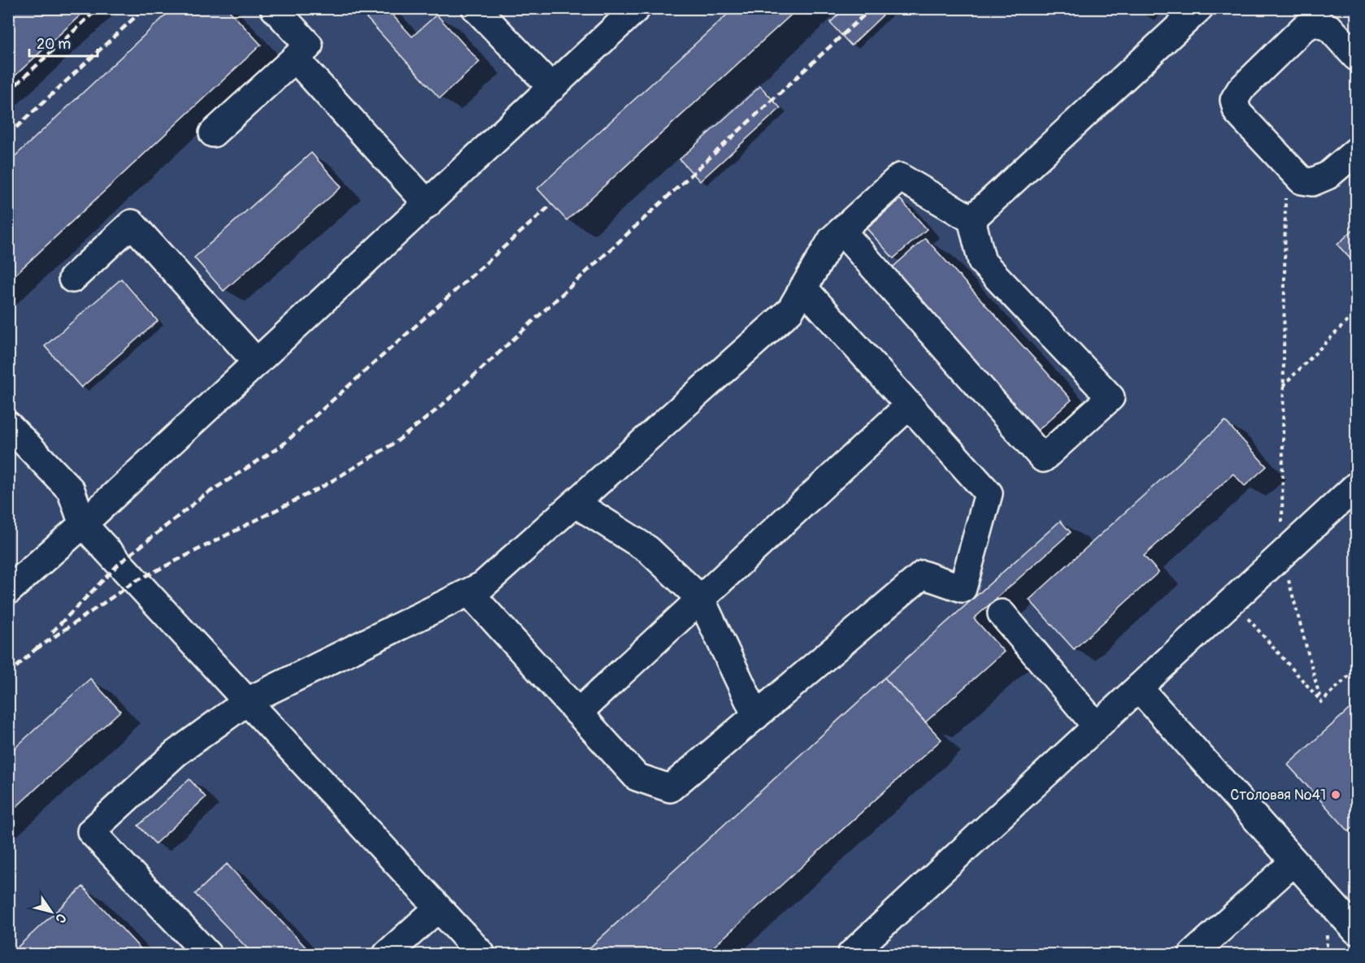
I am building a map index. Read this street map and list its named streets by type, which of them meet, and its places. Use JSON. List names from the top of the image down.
{
  "places": ["Столовая №41"],
  "scale_bar": "20 m",
  "north": "bottom right"
}
